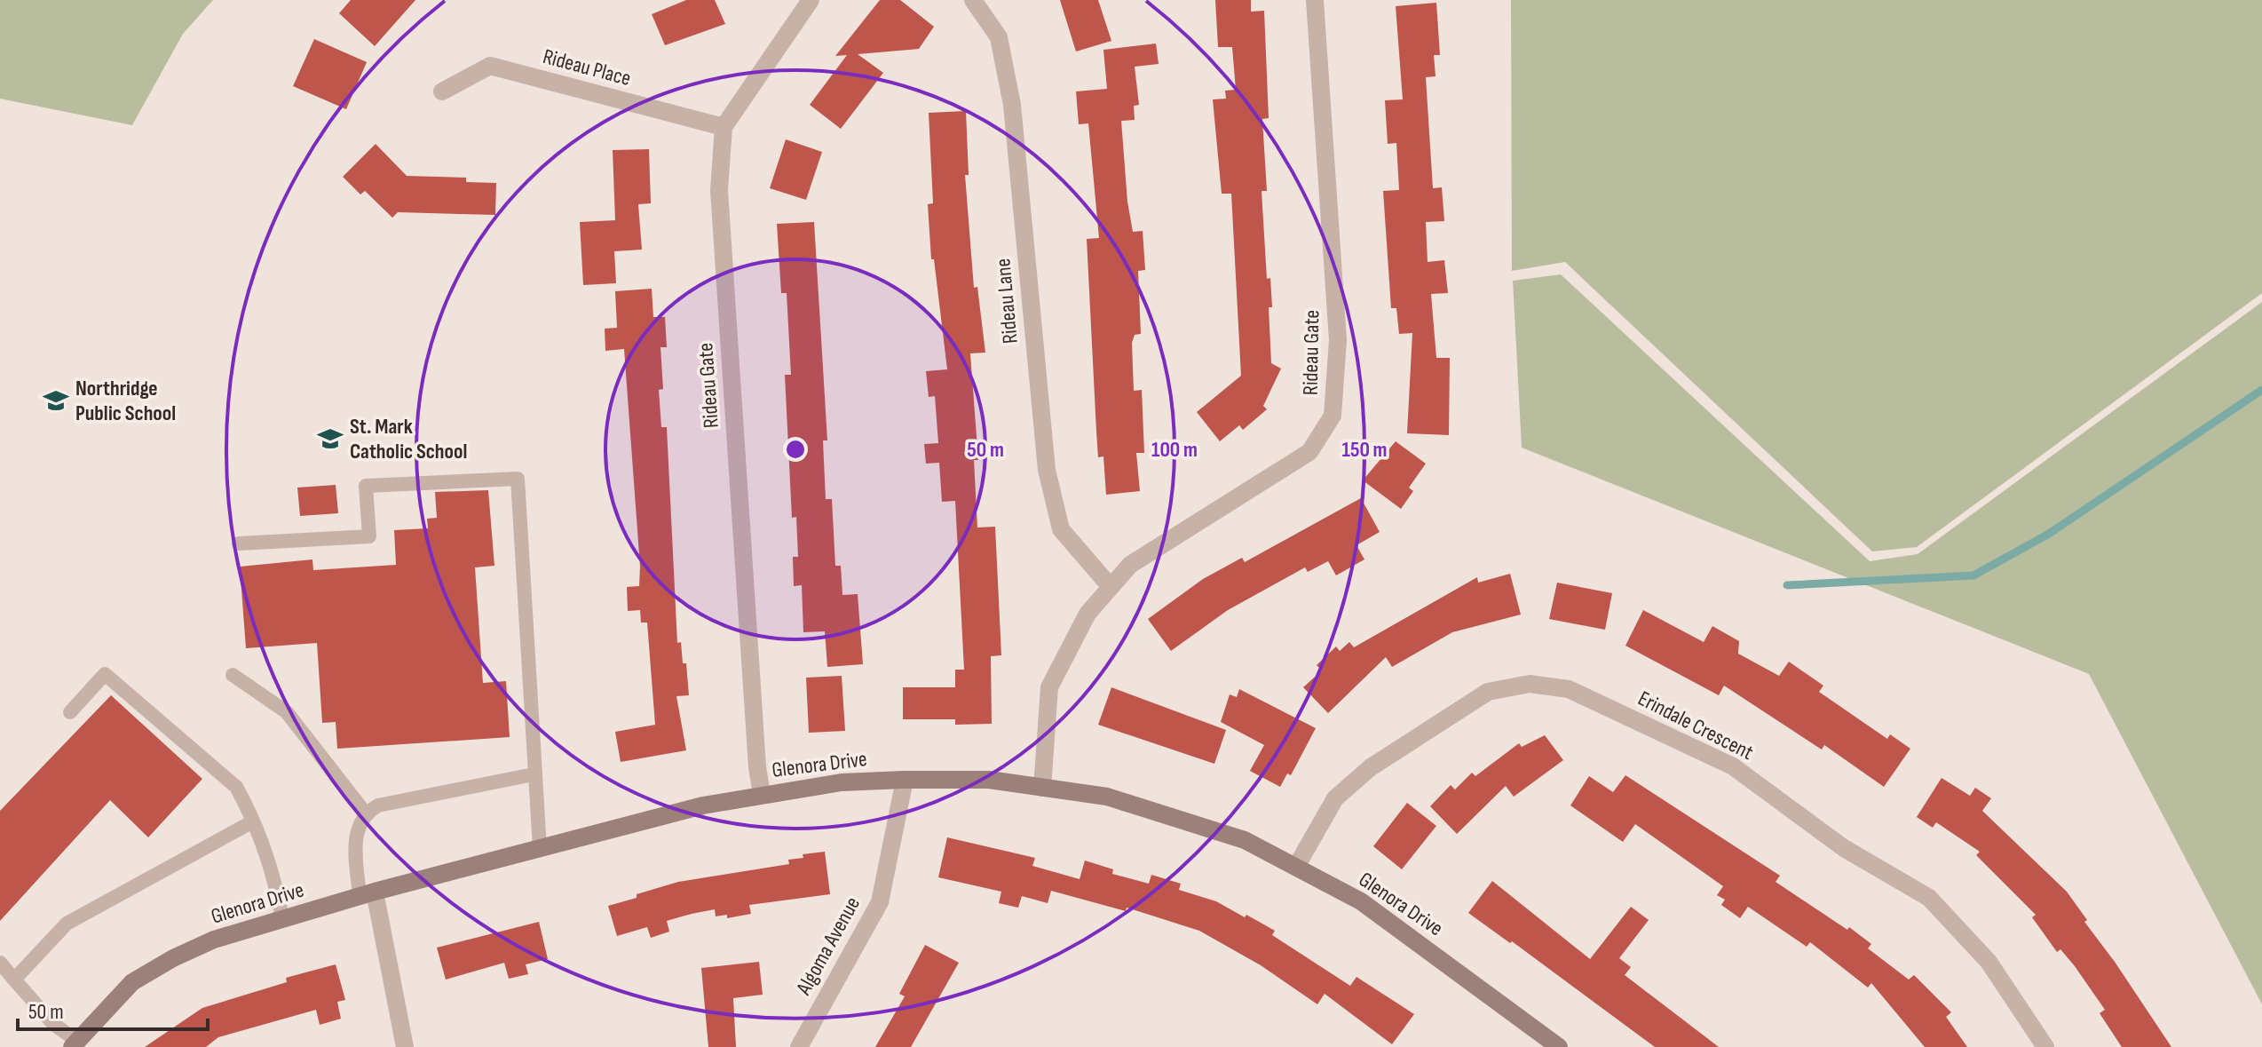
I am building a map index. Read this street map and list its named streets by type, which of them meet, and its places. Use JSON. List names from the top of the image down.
{
  "streets": {
    "street": [
      "Rideau Place",
      "Rideau Lane",
      "Rideau Gate",
      "Erindale Crescent",
      "Glenora Drive",
      "Algoma Avenue"
    ]
  },
  "crossings": [
    ["Rideau Place", "Rideau Gate"],
    ["Rideau Lane", "Rideau Gate"],
    ["Rideau Gate", "Glenora Drive"],
    ["Erindale Crescent", "Glenora Drive"],
    ["Glenora Drive", "Algoma Avenue"]
  ],
  "places": {
    "school or university": ["Northridge Public School", "St. Mark Catholic School"]
  },
  "scale_bar": "50 m",
  "rings": ["50 m", "100 m", "150 m"]
}
